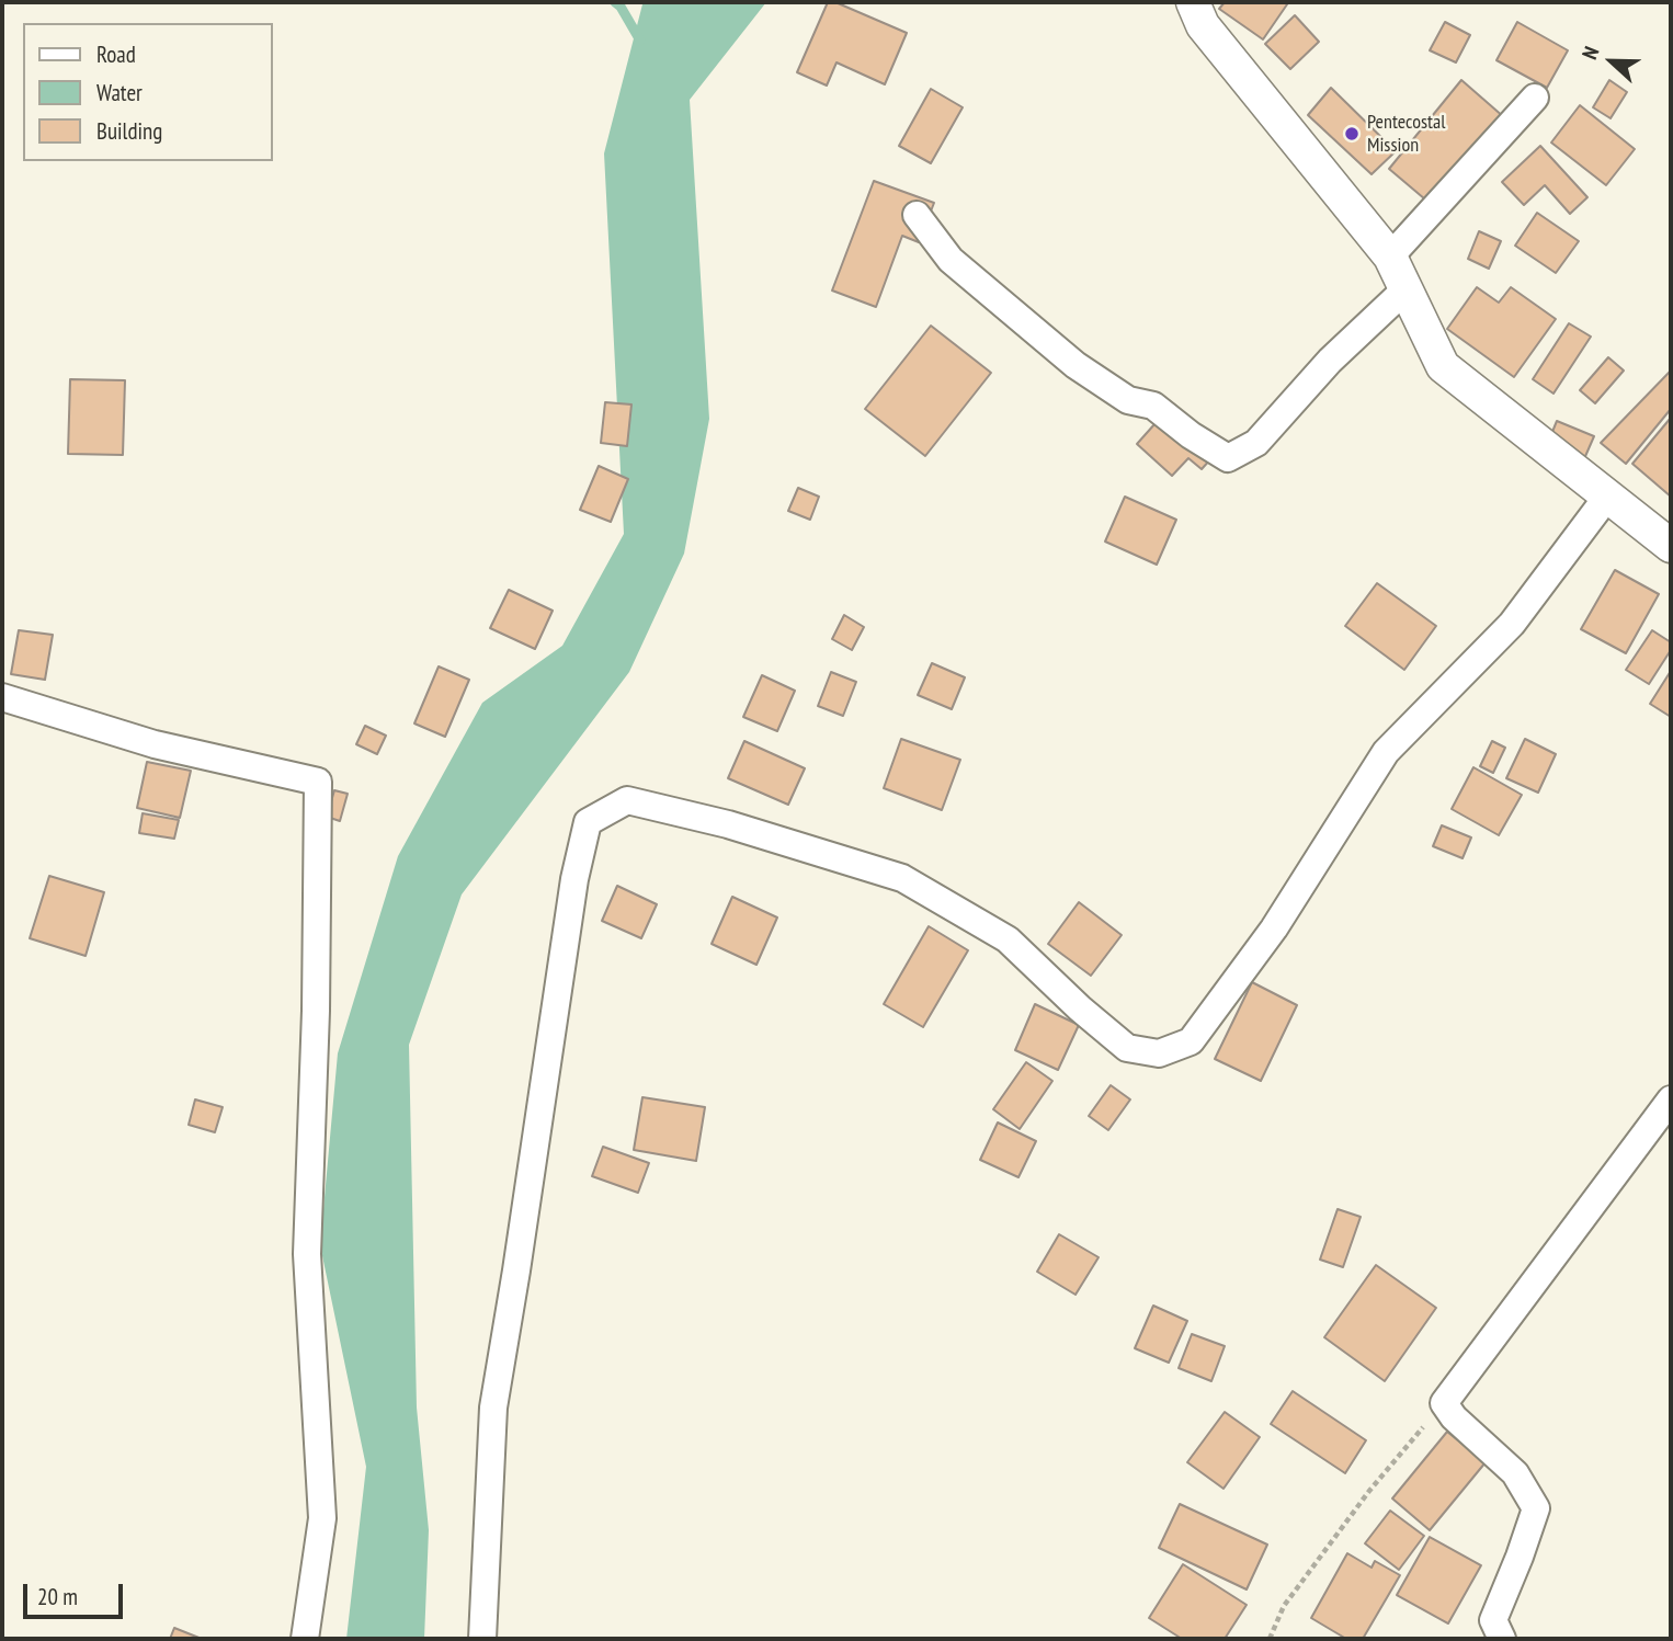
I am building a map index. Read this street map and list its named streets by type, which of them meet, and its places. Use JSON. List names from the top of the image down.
{
  "places": ["Pentecostal Mission"],
  "legend": ["Road", "Water", "Building"],
  "scale_bar": "20 m",
  "north": "left"
}
